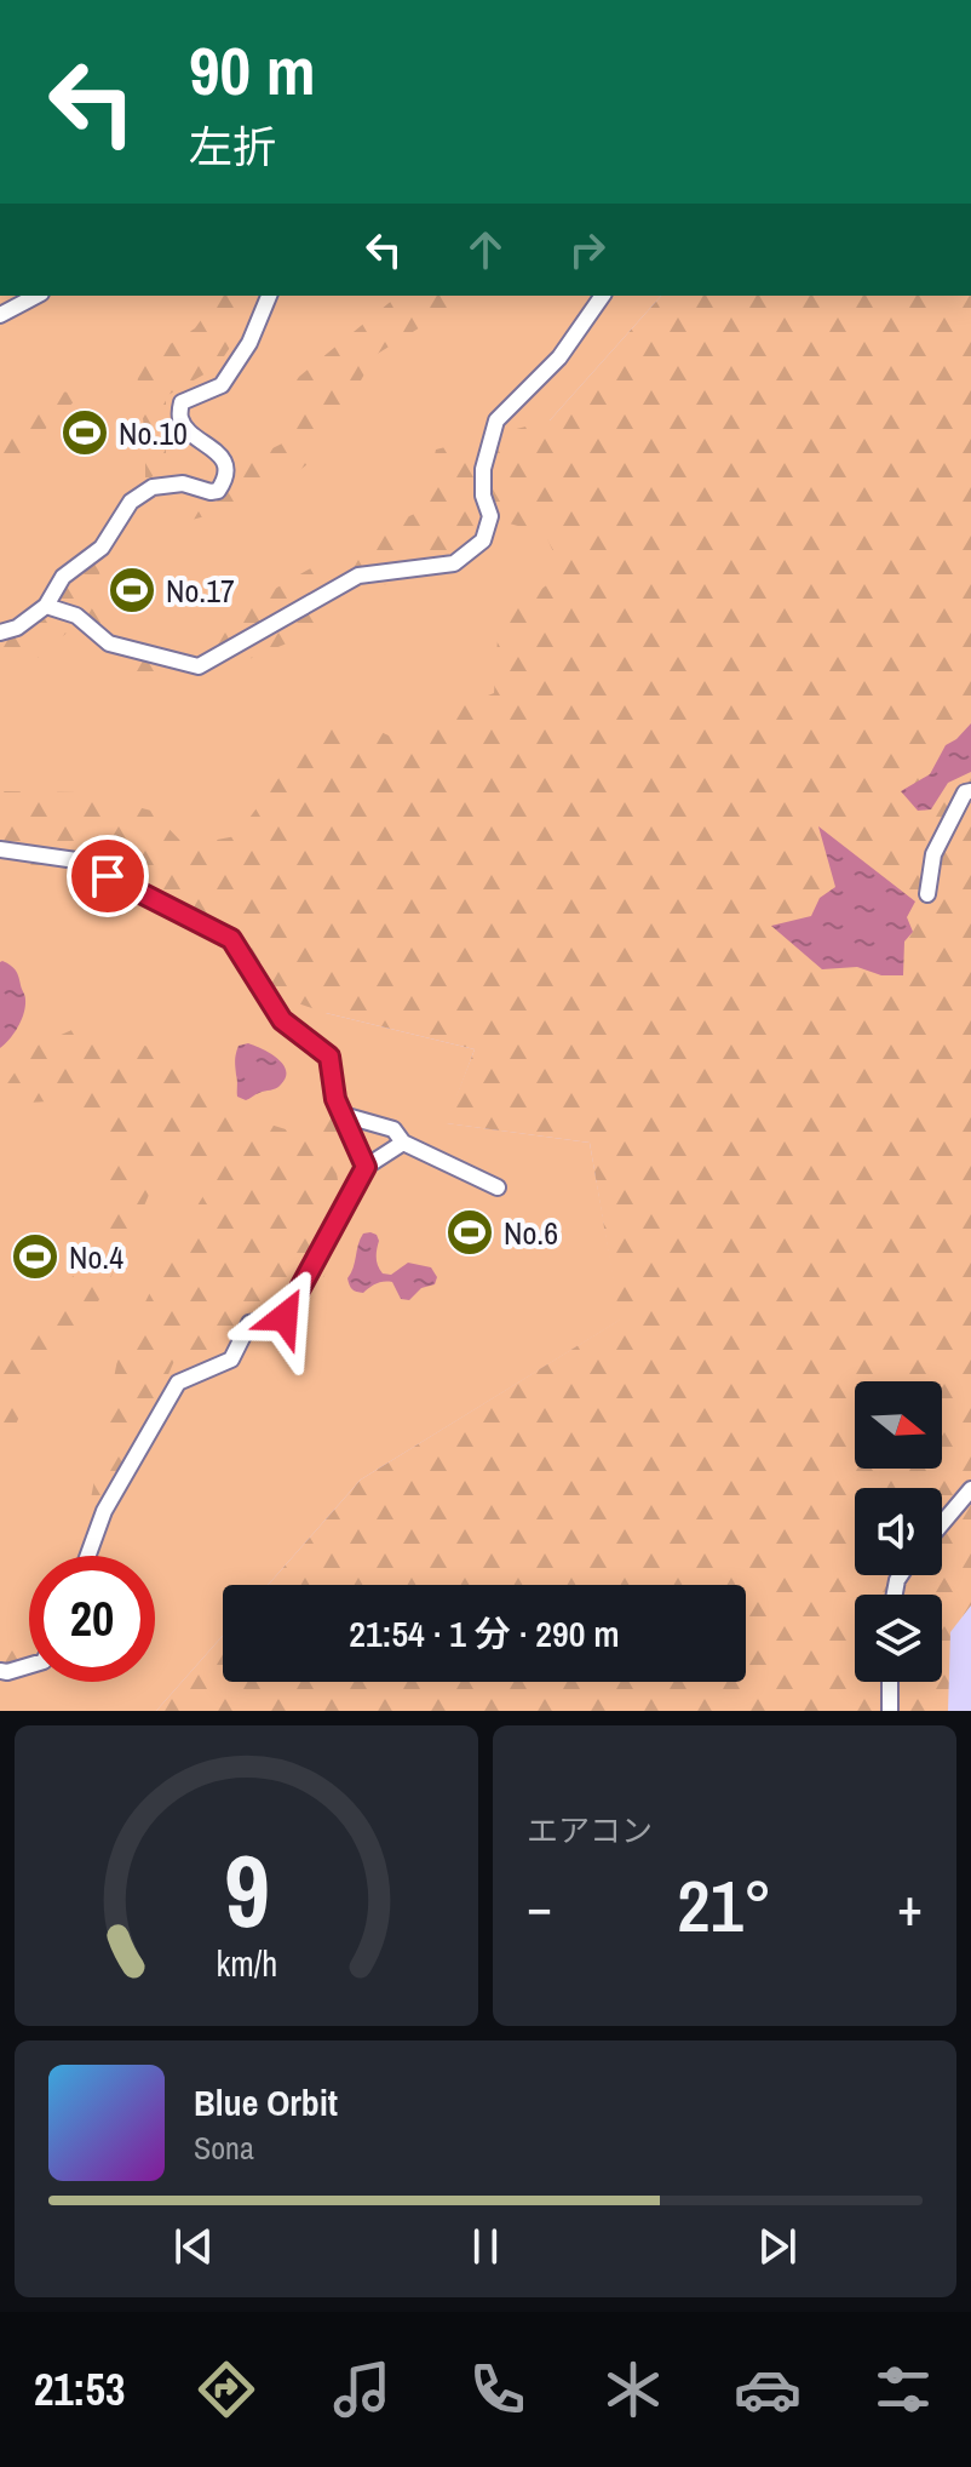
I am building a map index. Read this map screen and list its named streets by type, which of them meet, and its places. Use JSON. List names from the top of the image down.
{
  "places": {
    "sports": [
      "No.10",
      "No.17",
      "No.6",
      "No.4"
    ]
  },
  "north": "right",
  "page": {
    "turn": ["90 m", "左折"],
    "limit": "20",
    "trip": "21:54 · 1 分 · 290 m",
    "tile": "エアコン",
    "heat": ["−", "21°", "+"],
    "song": ["Blue Orbit", "Sona"],
    "tabs": "21:53",
    "gauge": ["9", "km/h"]
  }
}
